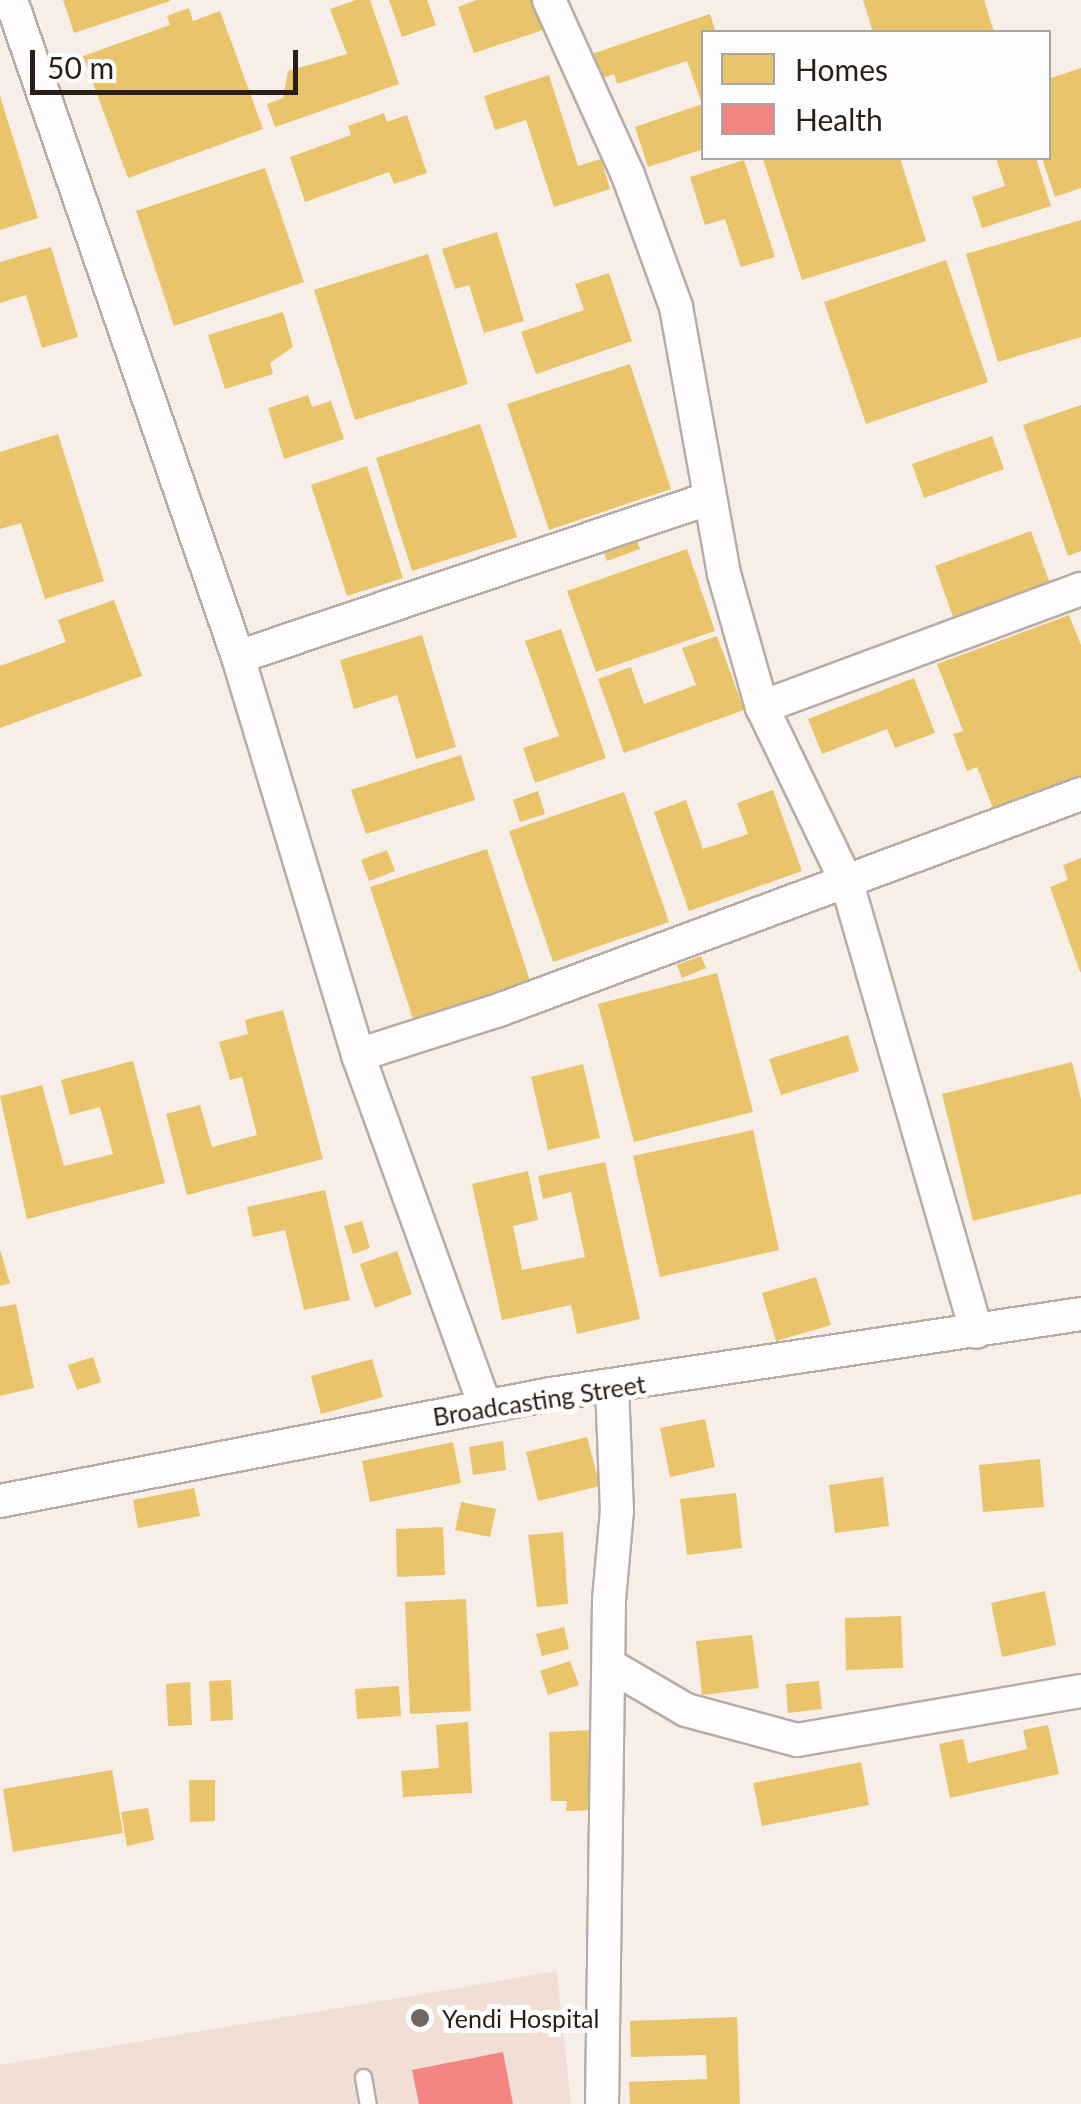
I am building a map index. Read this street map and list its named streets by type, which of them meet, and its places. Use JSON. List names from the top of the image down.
{
  "streets": {
    "street": ["Broadcasting Street"]
  },
  "places": ["Yendi Hospital"],
  "legend": ["Homes", "Health"],
  "scale_bar": "50 m"
}
